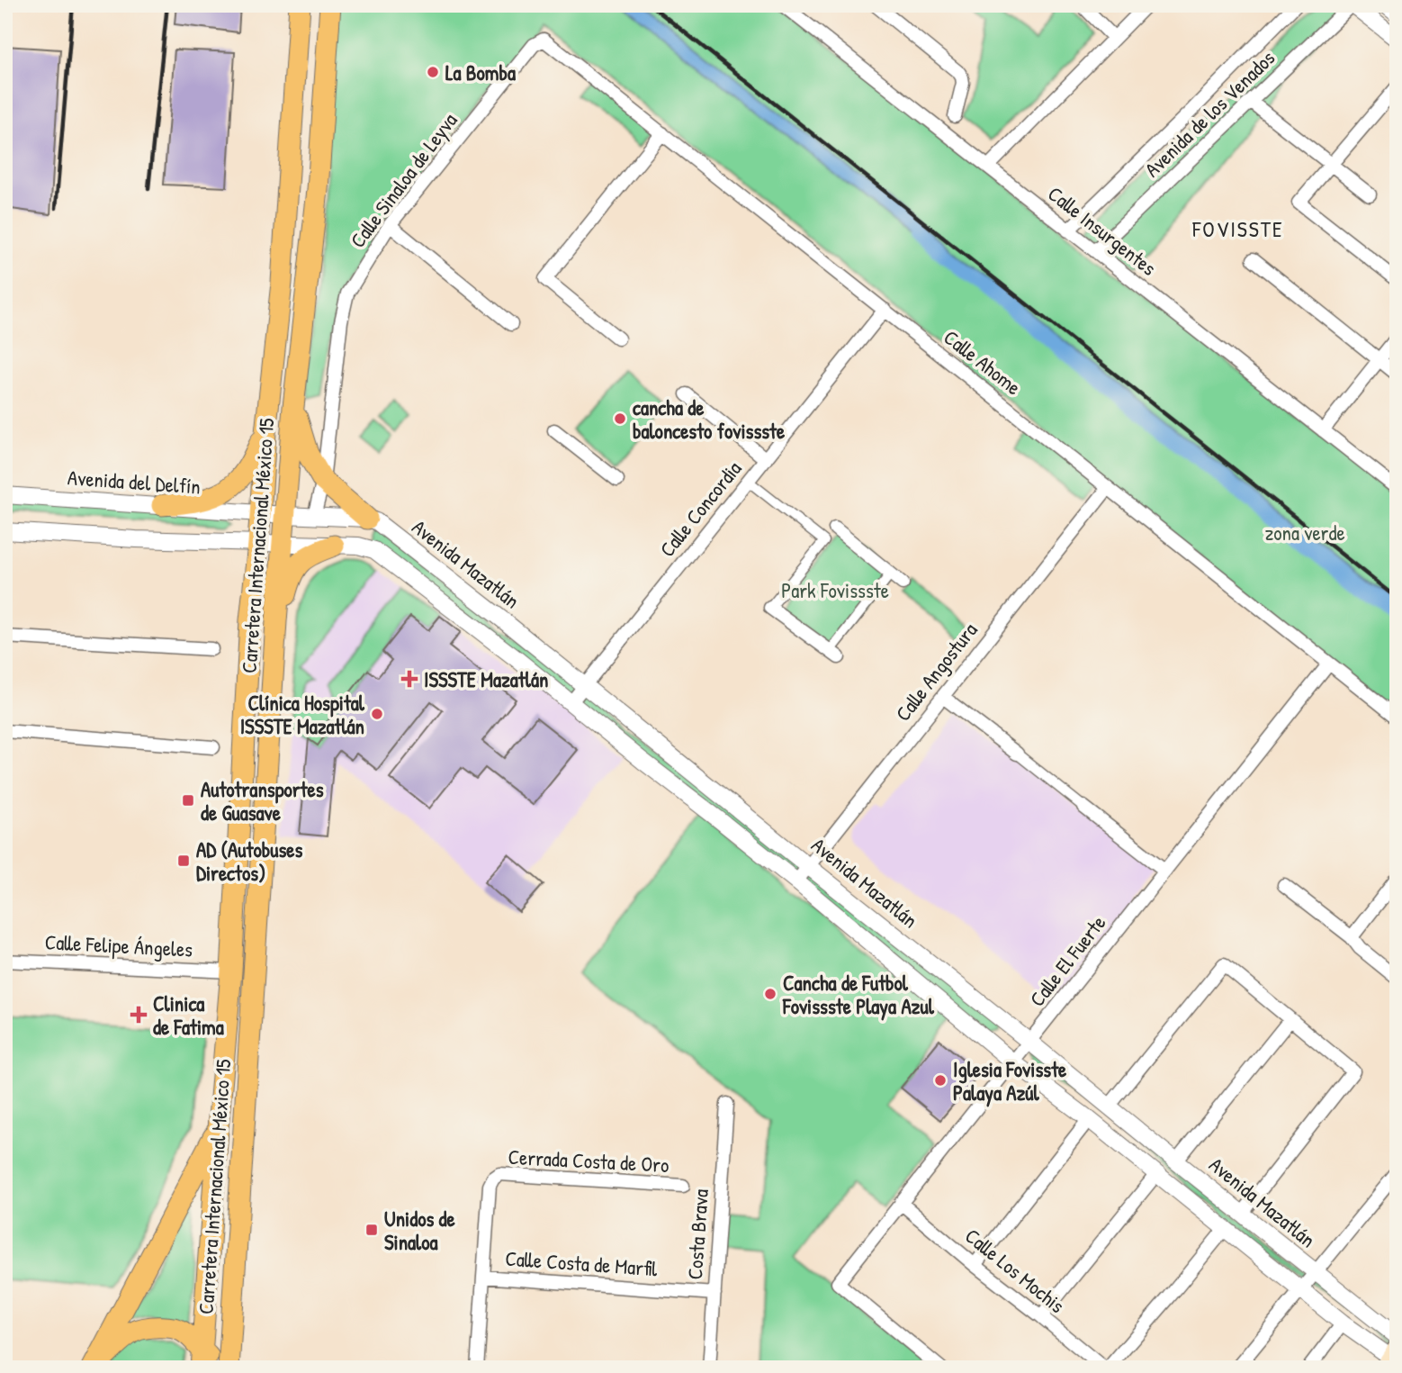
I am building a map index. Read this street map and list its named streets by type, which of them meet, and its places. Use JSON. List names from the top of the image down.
{
  "streets": {
    "main road": ["Carretera Internacional México 15"],
    "street": [
      "Avenida de los Venados",
      "Calle Sinaloa de Leyva",
      "Calle Insurgentes",
      "Calle Ahome",
      "Avenida del Delfín",
      "Calle Concordia",
      "Avenida Mazatlán",
      "Calle Angostura",
      "Calle Felipe Ángeles",
      "Calle El Fuerte",
      "Cerrada Costa de Oro",
      "Costa Brava",
      "Calle Costa de Marfil",
      "Calle Los Mochis"
    ]
  },
  "crossings": [
    ["Avenida de los Venados", "Calle Insurgentes"],
    ["Calle Sinaloa de Leyva", "Calle Ahome"],
    ["Calle Sinaloa de Leyva", "Avenida Mazatlán"],
    ["Calle Ahome", "Calle Concordia"],
    ["Calle Ahome", "Calle Angostura"],
    ["Calle Ahome", "Calle El Fuerte"],
    ["Avenida del Delfín", "Carretera Internacional México 15"],
    ["Calle Concordia", "Avenida Mazatlán"],
    ["Carretera Internacional México 15", "Avenida Mazatlán"],
    ["Carretera Internacional México 15", "Calle Felipe Ángeles"],
    ["Avenida Mazatlán", "Calle Angostura"],
    ["Avenida Mazatlán", "Calle El Fuerte"],
    ["Calle El Fuerte", "Calle Los Mochis"],
    ["Cerrada Costa de Oro", "Calle Costa de Marfil"],
    ["Costa Brava", "Calle Costa de Marfil"]
  ],
  "districts": ["FOVISSTE"],
  "parks": ["zona verde", "Park Fovissste"],
  "places": {
    "other": [
      "La Bomba",
      "cancha de baloncesto fovissste",
      "Clínica Hospital ISSSTE Mazatlán",
      "Cancha de Futbol Fovissste Playa Azul",
      "Iglesia Fovisste Palaya Azúl"
    ],
    "health": ["ISSSTE Mazatlán", "Clinica de Fatima"],
    "transit": ["Autotransportes de Guasave", "AD (Autobuses Directos)", "Unidos de Sinaloa"]
  }
}
